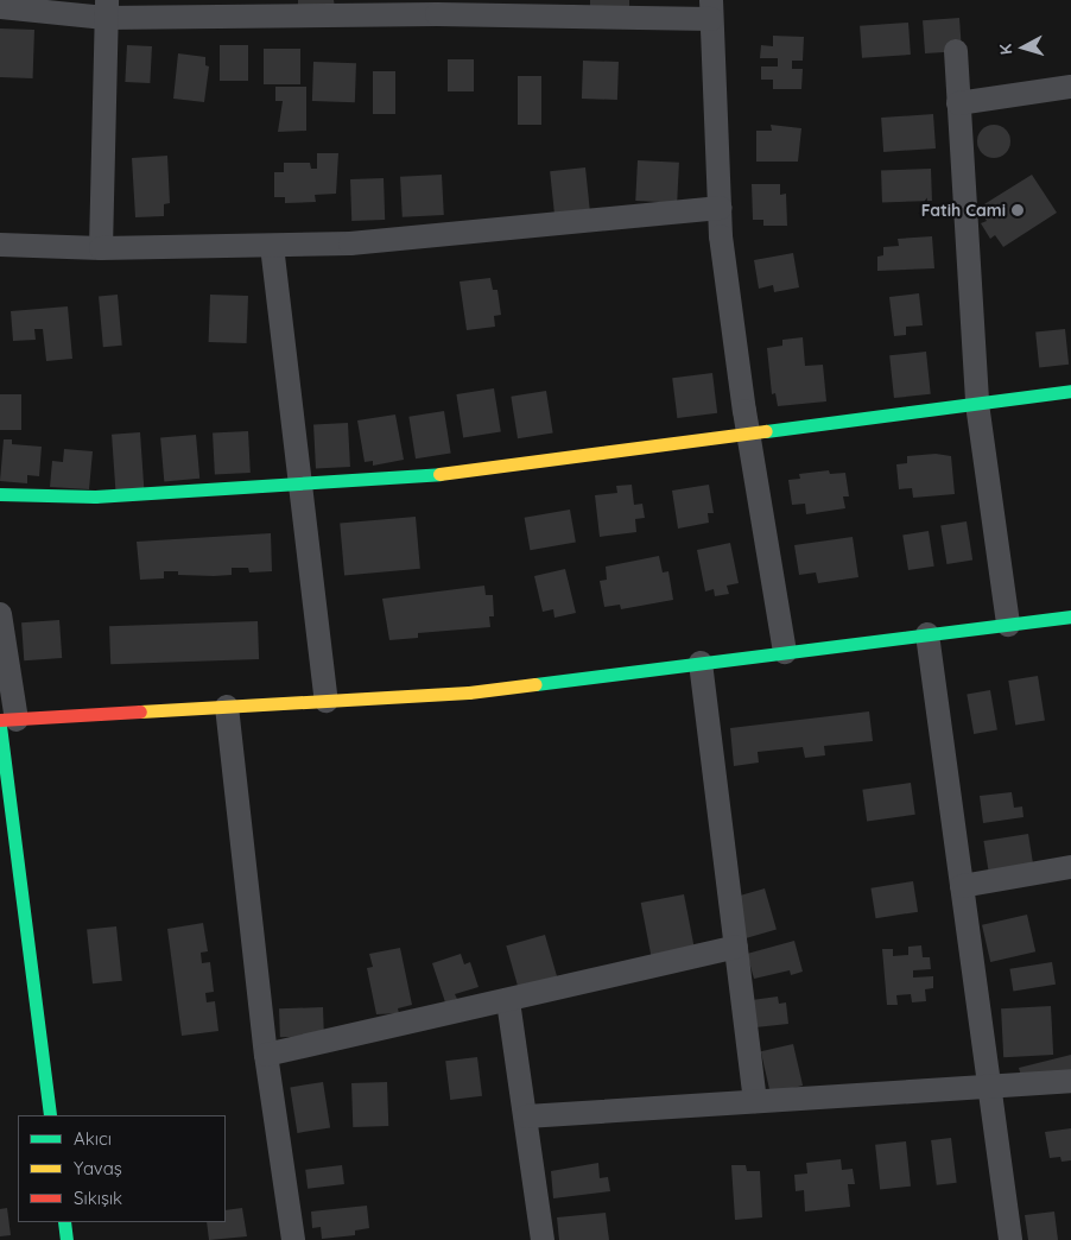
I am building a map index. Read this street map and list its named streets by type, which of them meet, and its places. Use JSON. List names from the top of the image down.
{
  "places": ["Fatih Cami"],
  "legend": ["Akıcı", "Yavaş", "Sıkışık"],
  "north": "left"
}
